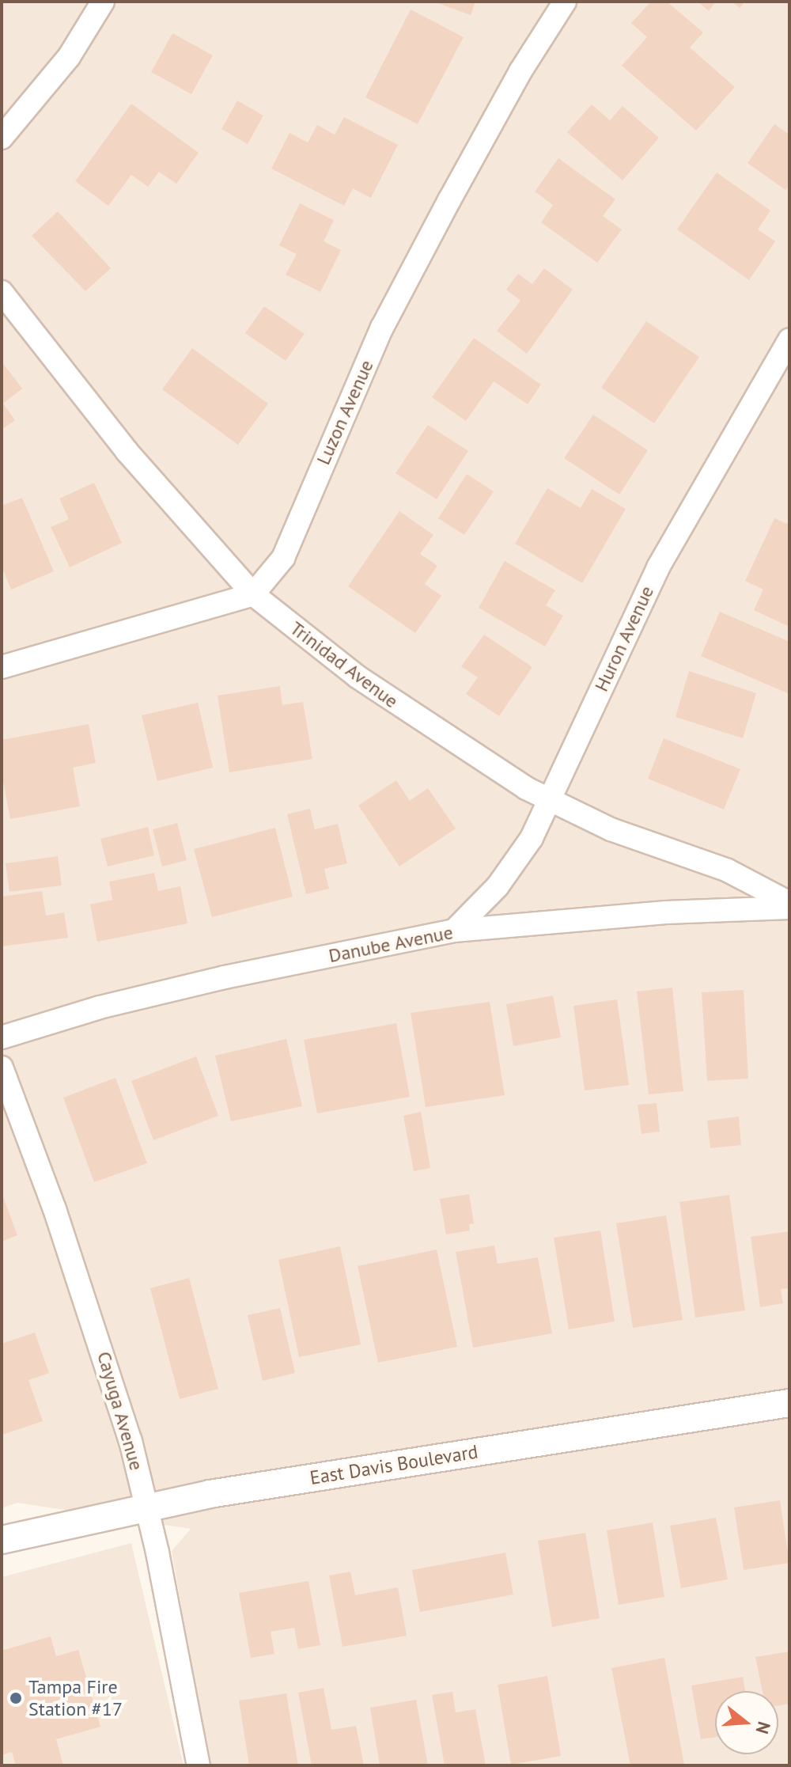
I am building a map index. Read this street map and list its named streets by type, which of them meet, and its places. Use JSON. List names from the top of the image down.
{
  "streets": {
    "street": [
      "Luzon Avenue",
      "Huron Avenue",
      "Trinidad Avenue",
      "Danube Avenue",
      "Cayuga Avenue",
      "East Davis Boulevard"
    ]
  },
  "crossings": [
    ["Luzon Avenue", "Trinidad Avenue"],
    ["Huron Avenue", "Trinidad Avenue"],
    ["Huron Avenue", "Danube Avenue"],
    ["Trinidad Avenue", "Danube Avenue"],
    ["Cayuga Avenue", "East Davis Boulevard"]
  ],
  "places": ["Tampa Fire Station #17"],
  "north": "right"
}
